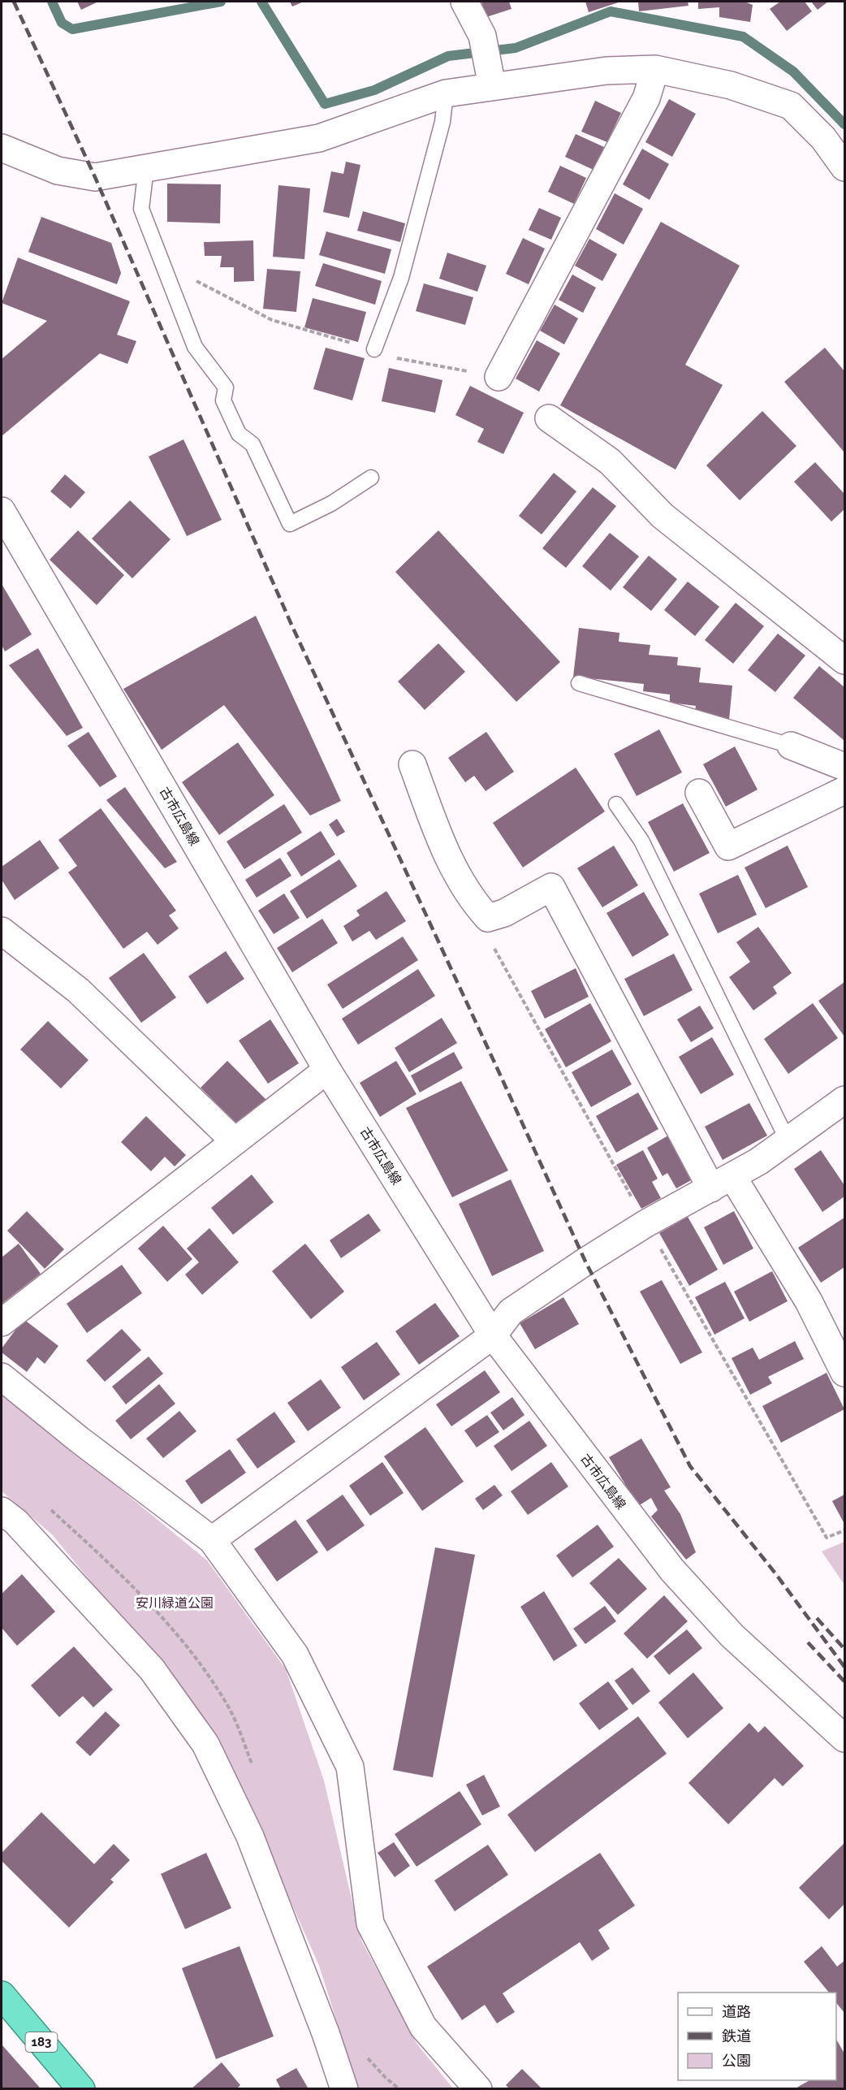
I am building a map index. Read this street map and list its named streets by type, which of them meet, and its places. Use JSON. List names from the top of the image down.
{
  "streets": {
    "highway": ["183"],
    "street": ["古市広島線"]
  },
  "parks": ["安川緑道公園"],
  "legend": ["道路", "鉄道", "公園"]
}
